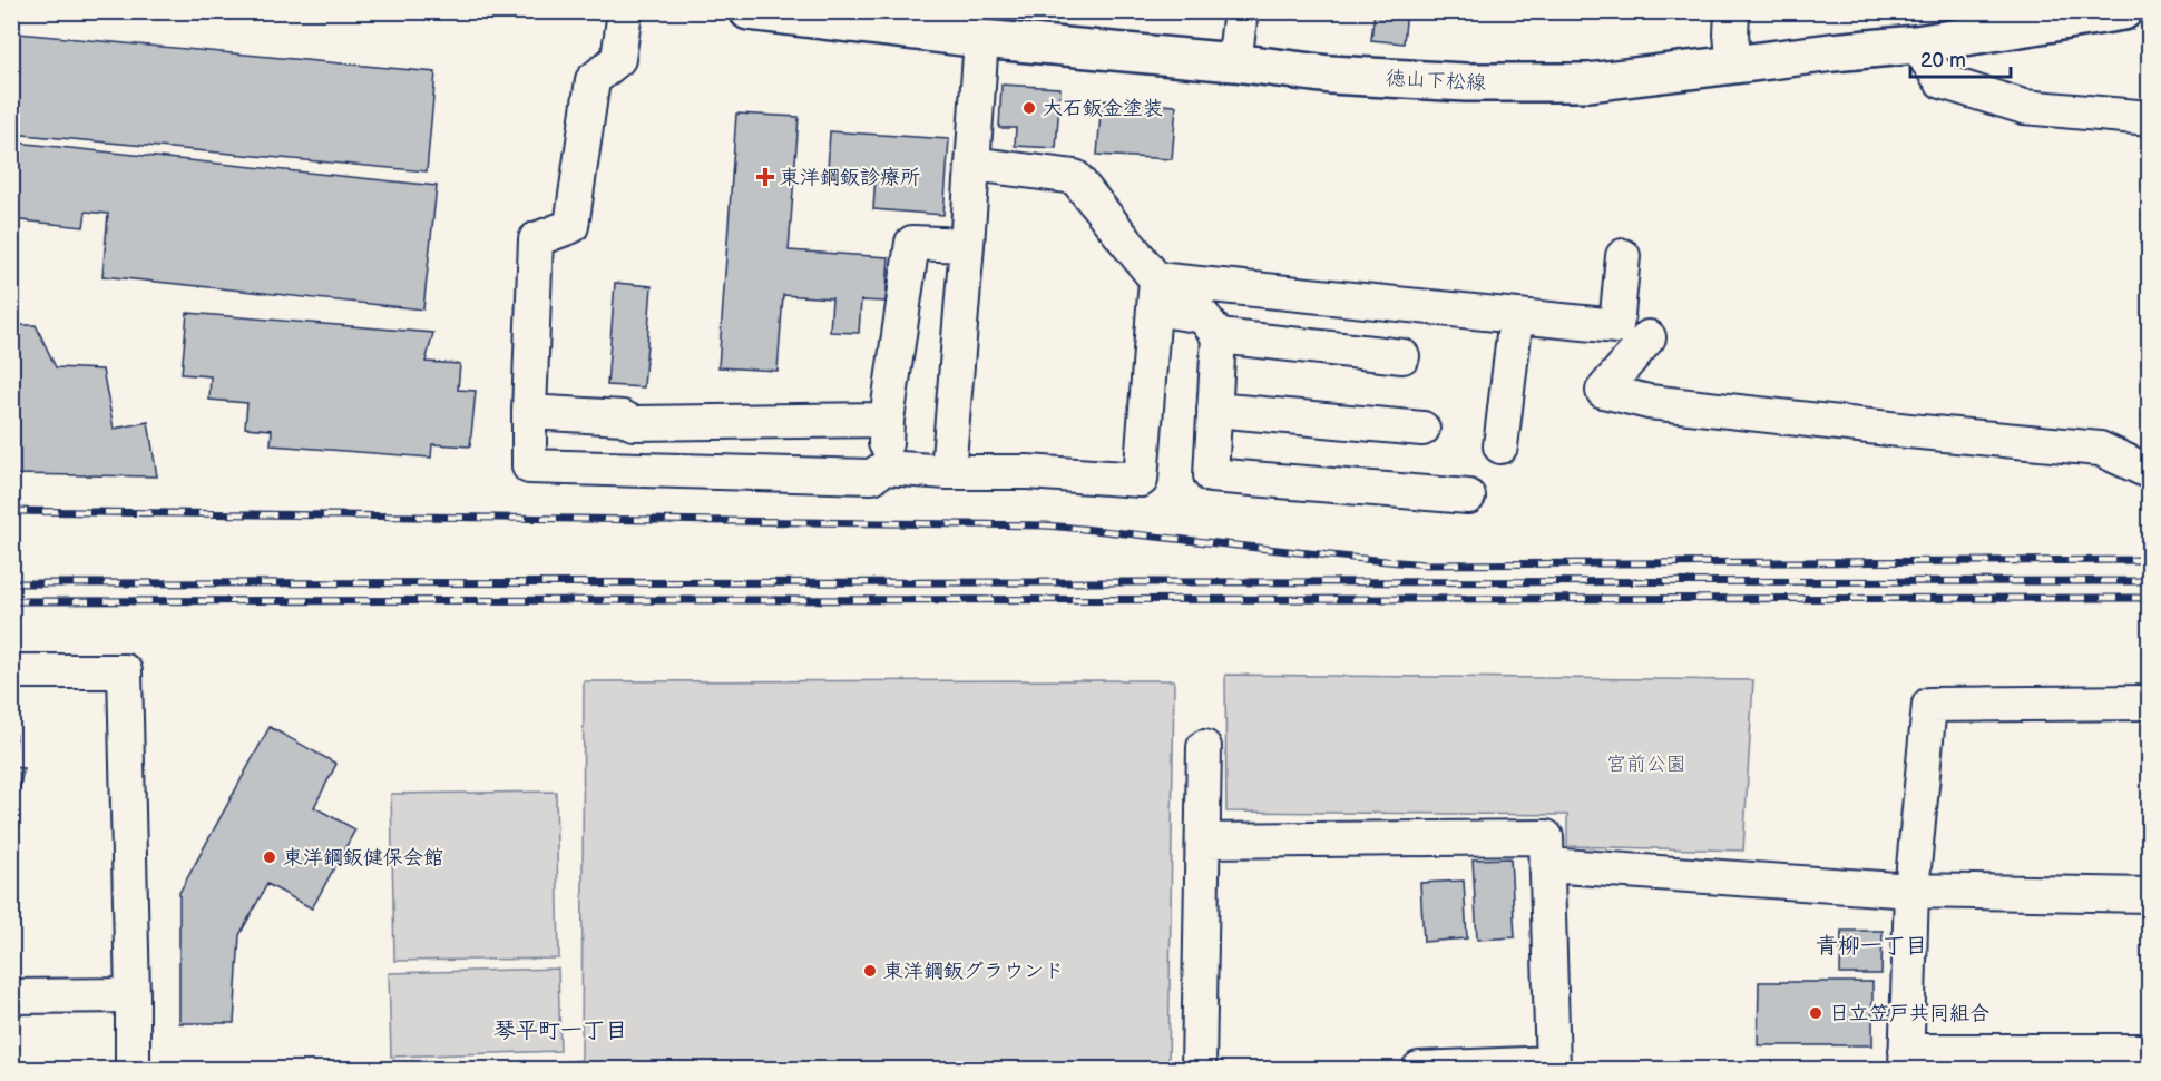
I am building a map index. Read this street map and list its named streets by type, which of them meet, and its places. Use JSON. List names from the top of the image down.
{
  "streets": {
    "main road": ["徳山下松線"]
  },
  "districts": ["青柳一丁目", "琴平町一丁目"],
  "parks": ["宮前公園"],
  "places": {
    "other": [
      "大石鈑金塗装",
      "東洋鋼鈑健保会館",
      "東洋鋼鈑グラウンド",
      "日立笠戸共同組合"
    ],
    "health": ["東洋鋼鈑診療所"]
  },
  "scale_bar": "20 m"
}
